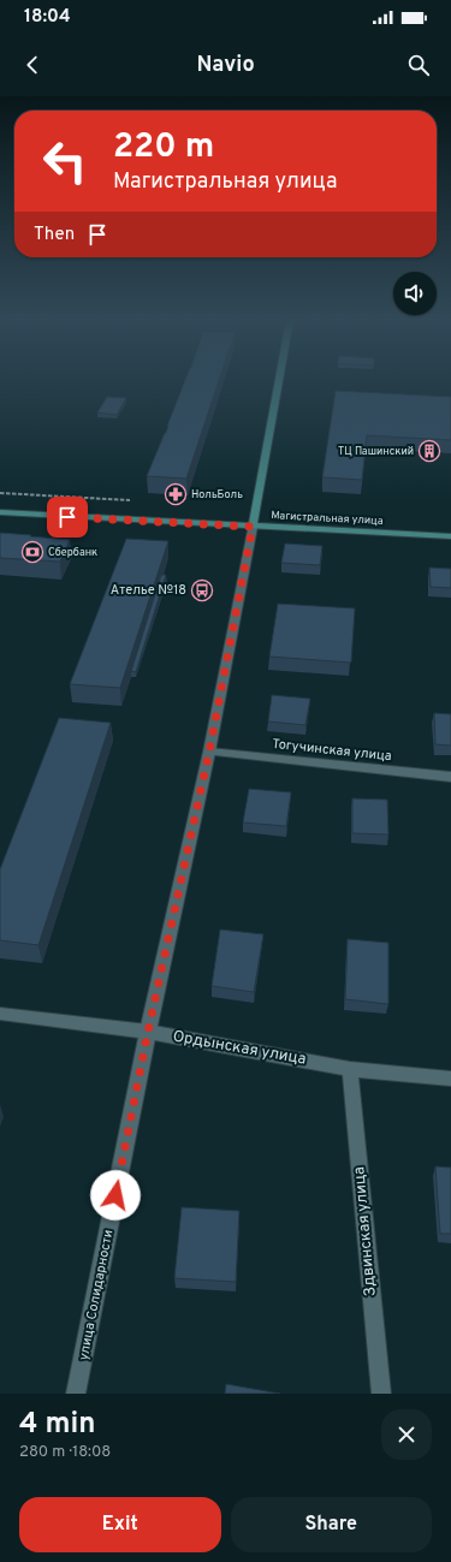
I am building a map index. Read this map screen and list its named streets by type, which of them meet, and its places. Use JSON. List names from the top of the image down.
{
  "streets": {
    "street": [
      "Магистральная улица",
      "Тогучинская улица",
      "Ордынская улица",
      "Здвинская улица",
      "улица Солидарности"
    ]
  },
  "crossings": [
    ["Магистральная улица", "улица Солидарности"],
    ["Тогучинская улица", "улица Солидарности"],
    ["Ордынская улица", "Здвинская улица"],
    ["Ордынская улица", "улица Солидарности"]
  ],
  "places": {
    "building": ["ТЦ Пашинский"],
    "pharmacy": ["НольБоль"],
    "bank": ["Сбербанк"],
    "bus stop": ["Ателье №18"]
  },
  "page": {
    "status": "18:04",
    "header": "Navio",
    "turn": ["220 m", "Магистральная улица"],
    "then": "Then",
    "heading": ["4 min", "280 m · 18:08"],
    "buttons": ["Exit", "Share"]
  }
}
